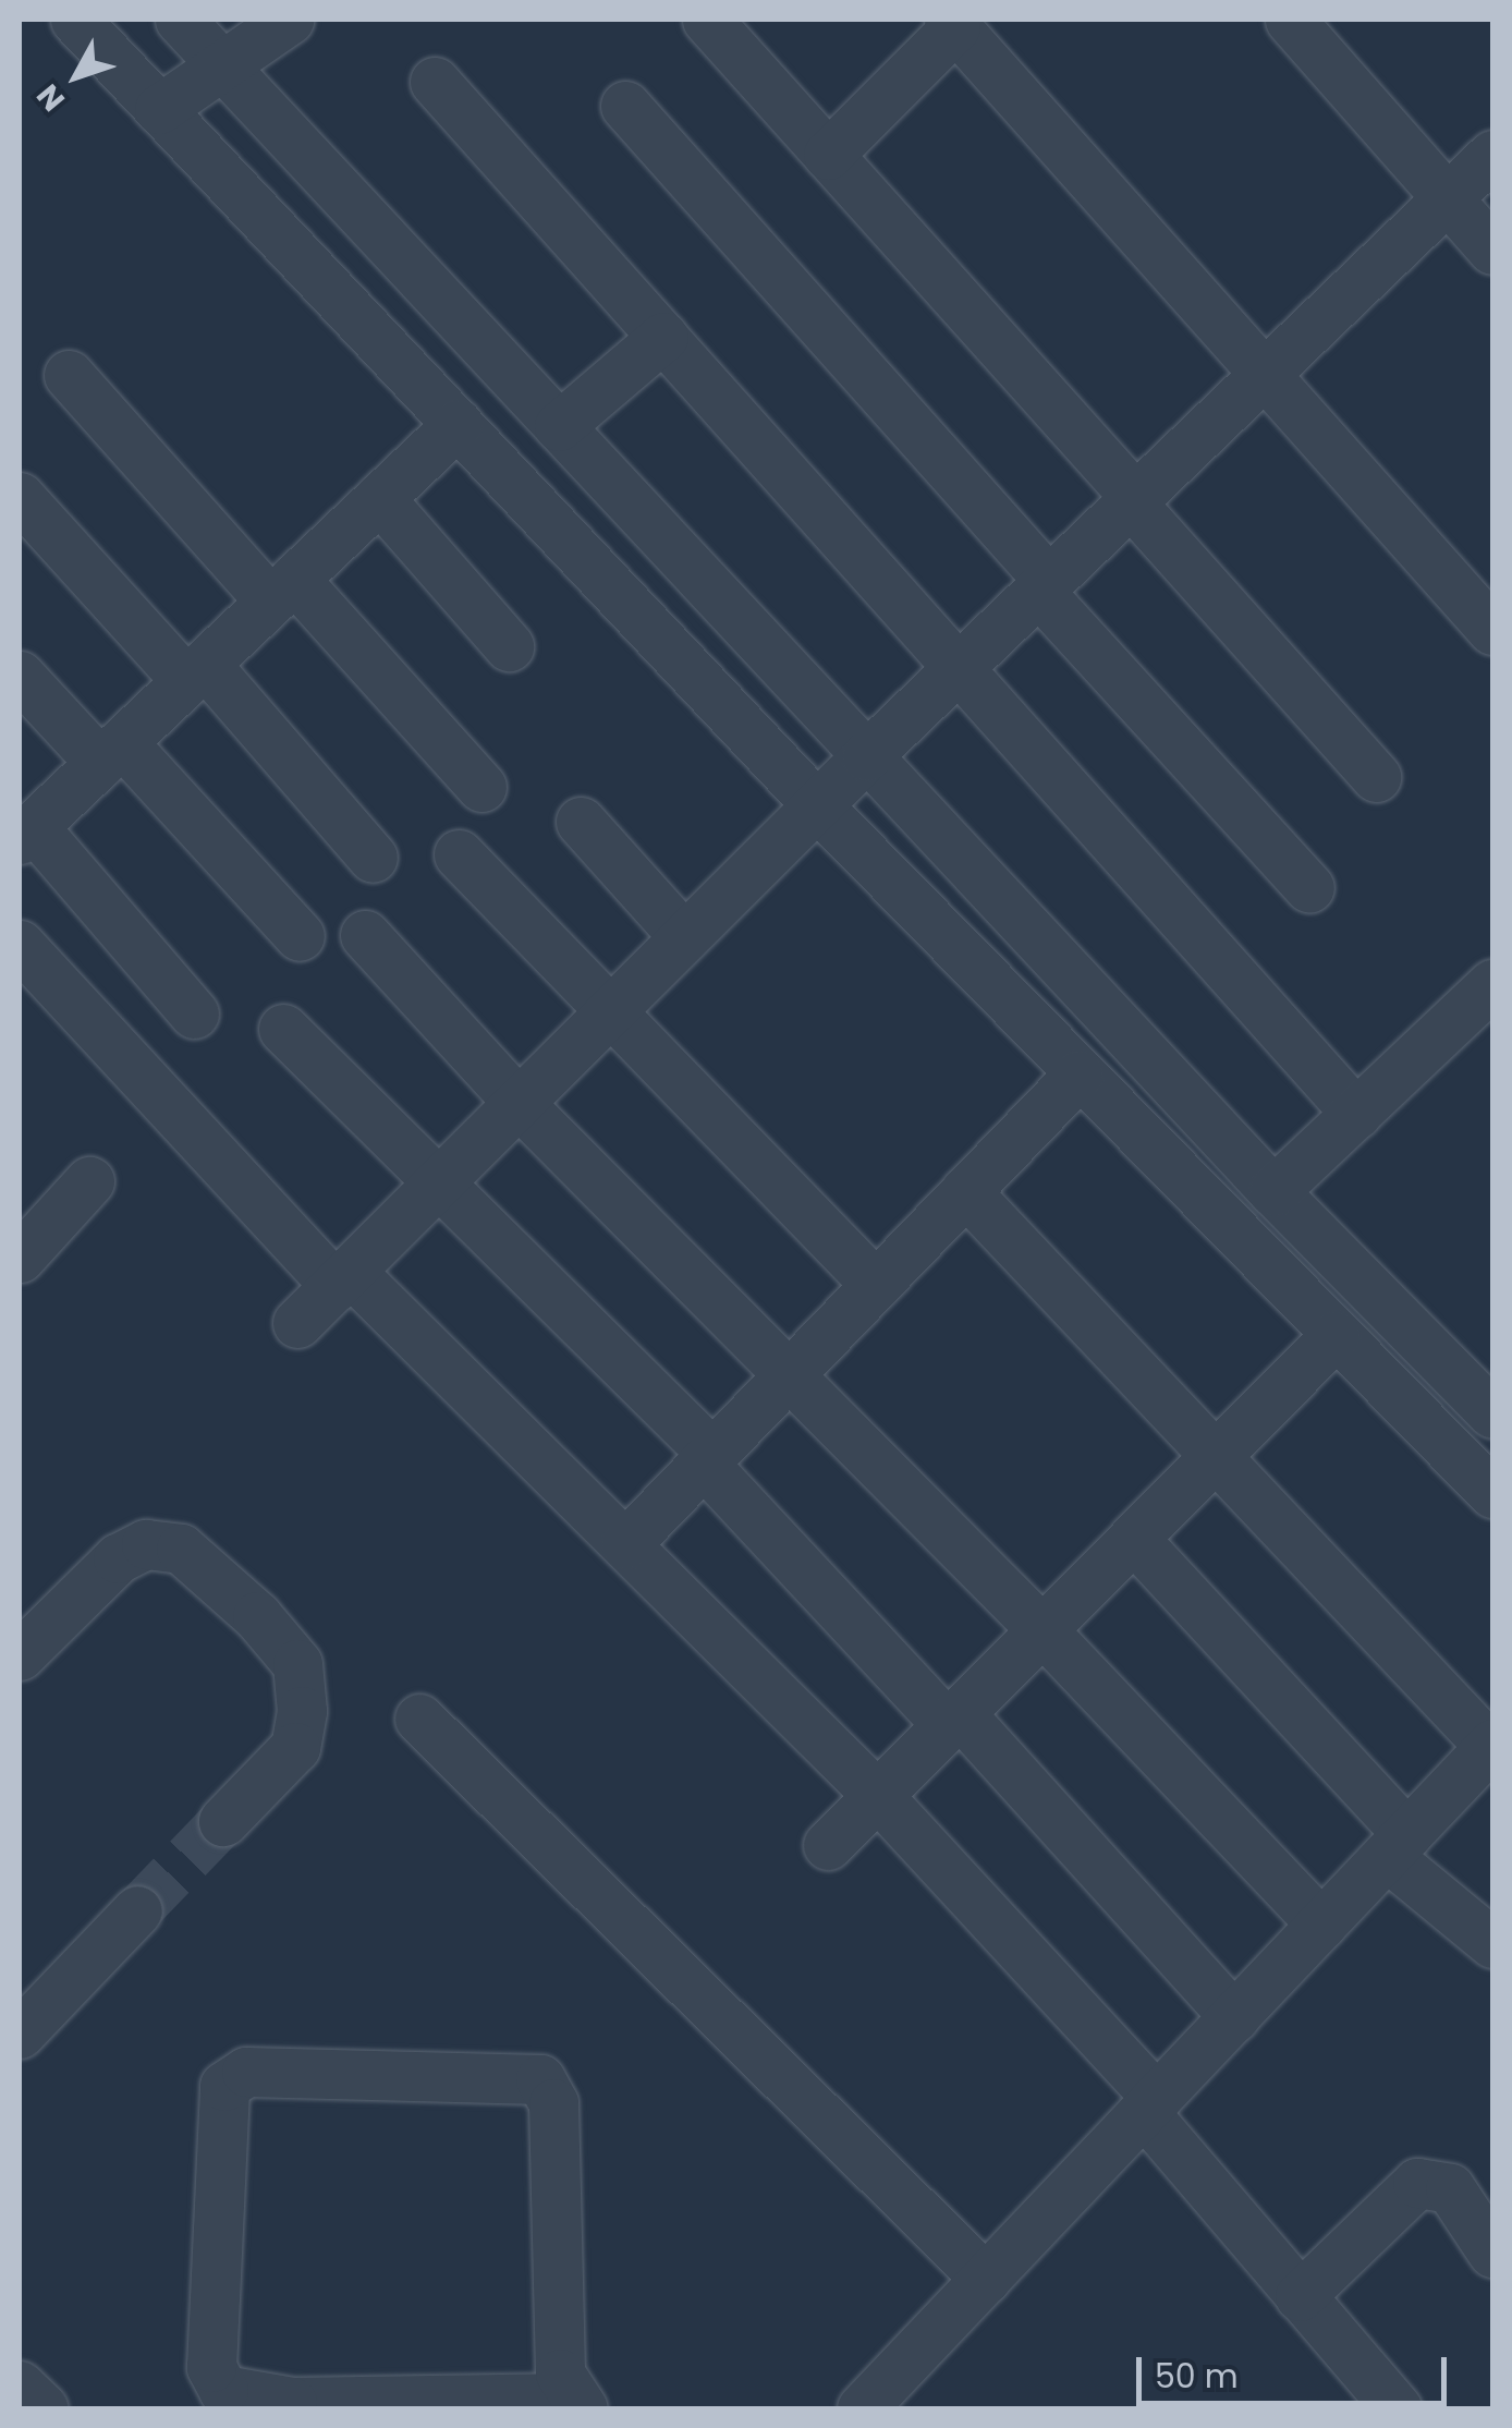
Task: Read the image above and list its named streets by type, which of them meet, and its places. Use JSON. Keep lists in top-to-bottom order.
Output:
{
  "scale_bar": "50 m",
  "north": "bottom left"
}
